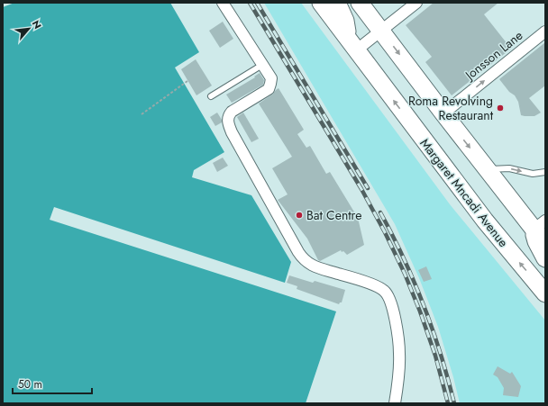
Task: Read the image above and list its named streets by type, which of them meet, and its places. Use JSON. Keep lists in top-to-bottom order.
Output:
{
  "streets": {
    "main road": ["Margaret Mncadi Avenue"],
    "street": ["Jonsson Lane"]
  },
  "one_way": ["Jonsson Lane"],
  "places": ["Roma Revolving Restaurant", "Bat Centre"],
  "scale_bar": "50 m",
  "north": "top right"
}
